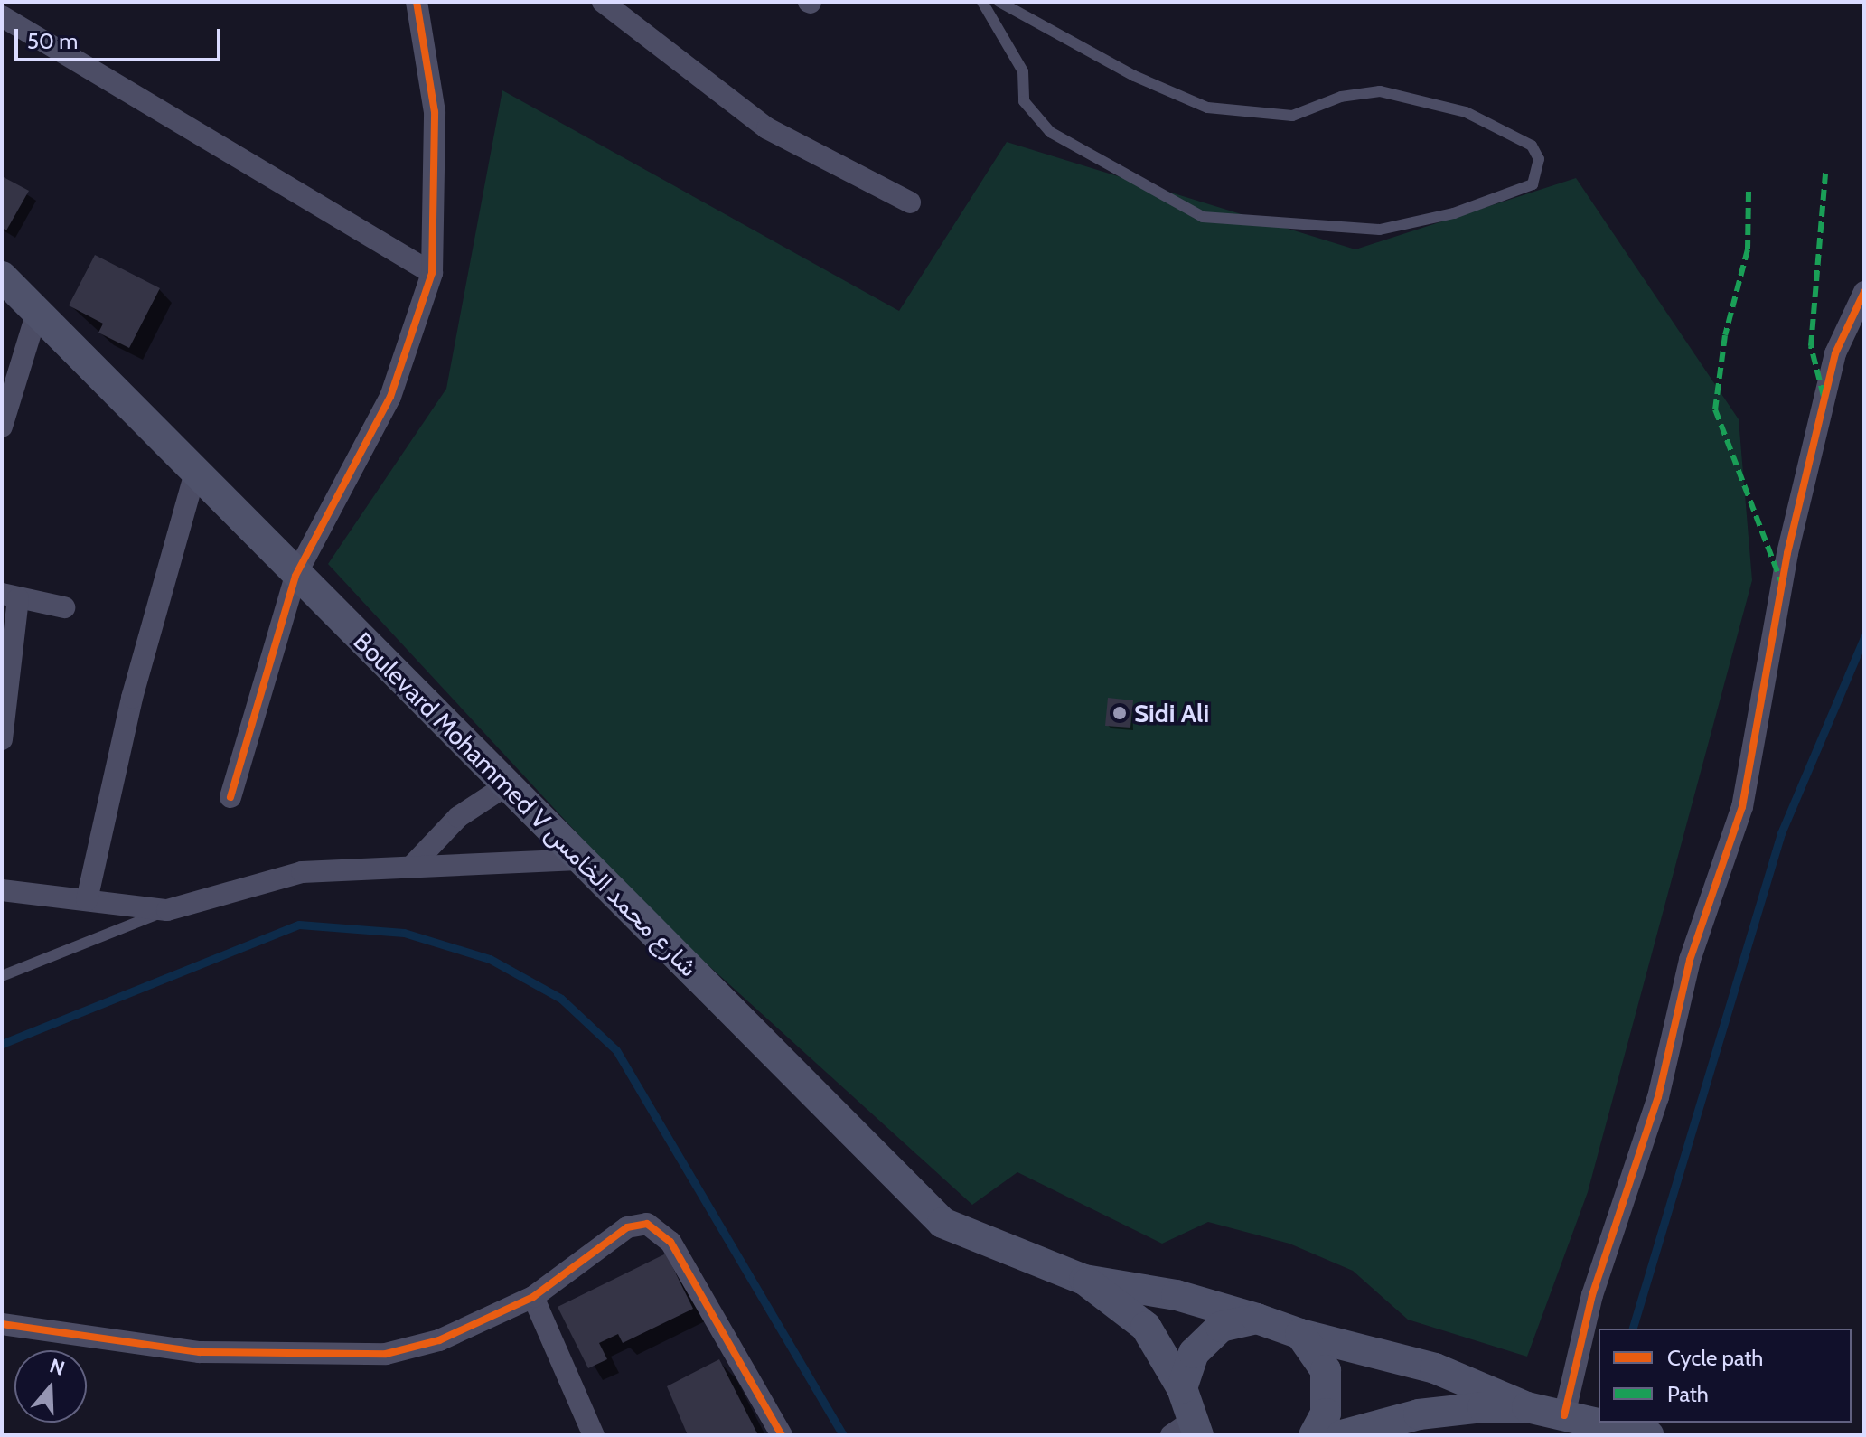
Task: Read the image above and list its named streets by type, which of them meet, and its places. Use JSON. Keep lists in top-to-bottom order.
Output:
{
  "streets": {
    "main road": ["Boulevard Mohammed V شارع محمد الخامس"]
  },
  "places": ["Sidi Ali"],
  "legend": ["Cycle path", "Path"],
  "scale_bar": "50 m",
  "north": "top"
}
